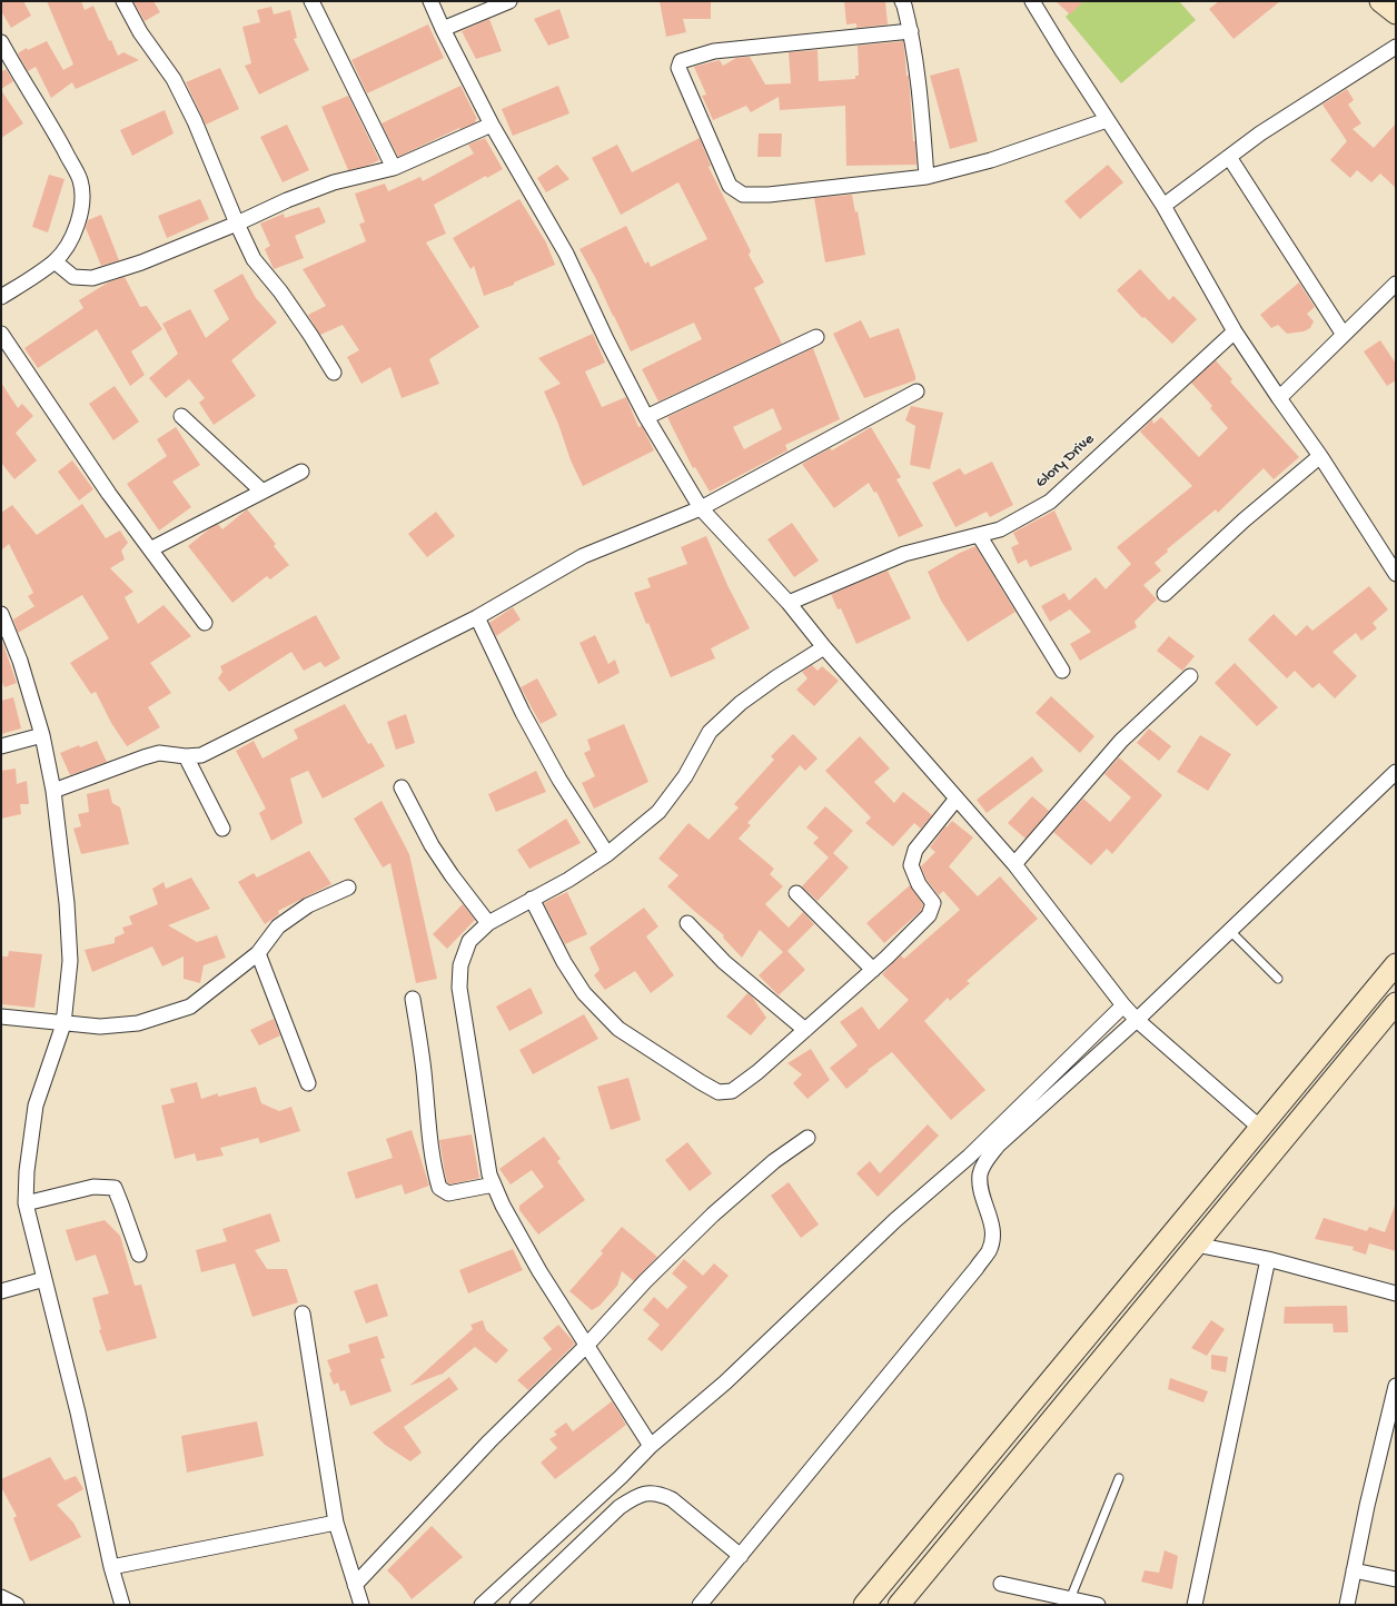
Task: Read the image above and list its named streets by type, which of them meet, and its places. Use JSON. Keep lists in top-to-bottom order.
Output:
{
  "streets": {
    "street": ["Glory Drive"]
  }
}
